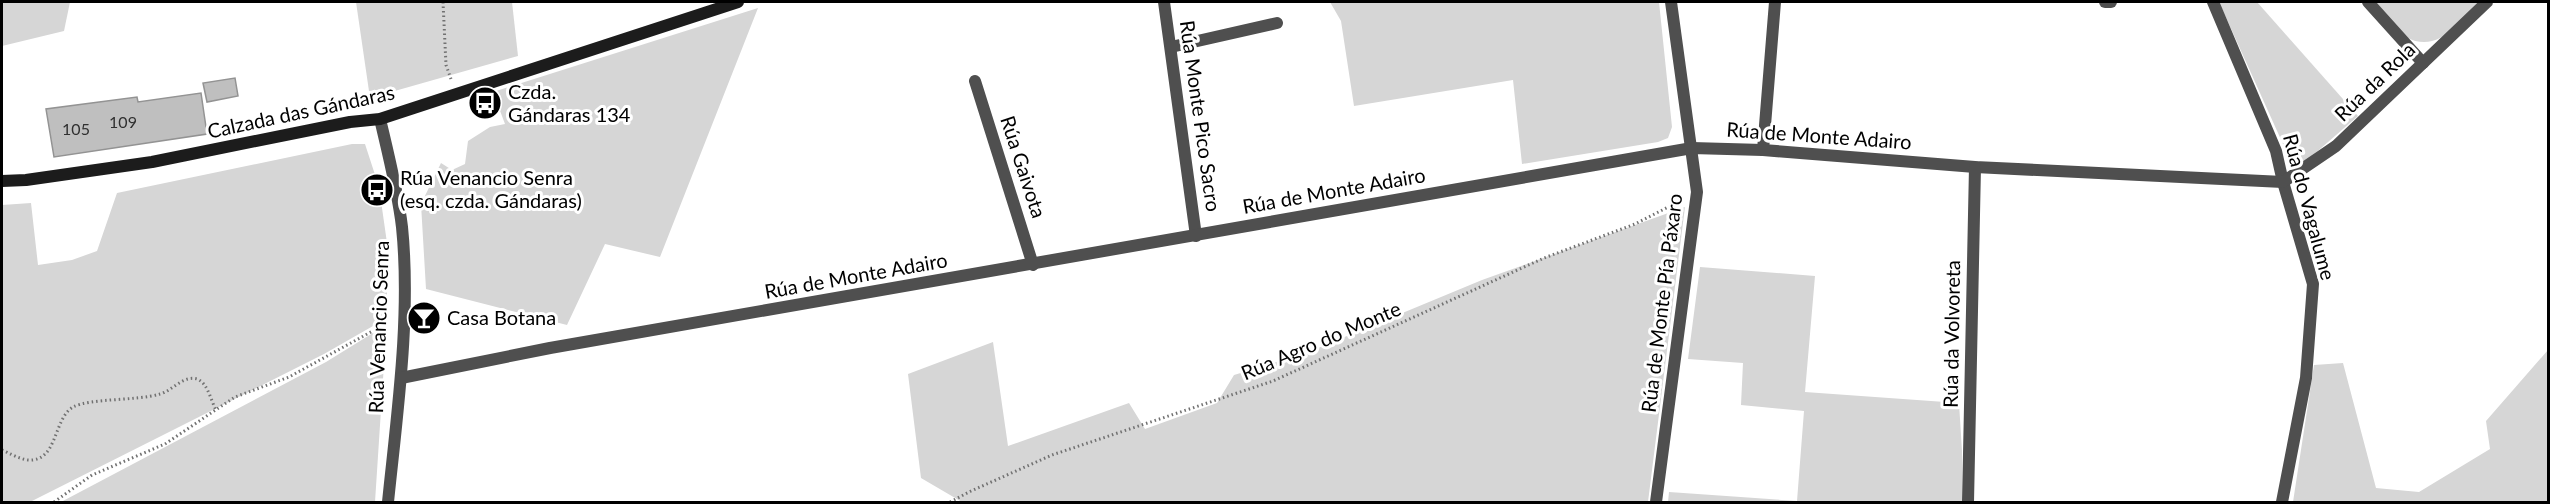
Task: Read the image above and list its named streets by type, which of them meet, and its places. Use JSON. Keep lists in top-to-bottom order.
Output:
{
  "streets": {
    "main road": ["Calzada das Gándaras"],
    "street": [
      "Rúa da Rola",
      "Rúa Monte Pico Sacro",
      "Rúa de Monte Adairo",
      "Rúa Gaivota",
      "Rúa do Vagalume",
      "Rúa de Monte Pía Páxaro",
      "Rúa Venancio Senra",
      "Rúa da Volvoreta"
    ],
    "path": ["Rúa Agro do Monte"]
  },
  "crossings": [
    ["Rúa da Rola", "Rúa de Monte Adairo"],
    ["Rúa da Rola", "Rúa do Vagalume"],
    ["Calzada das Gándaras", "Rúa Venancio Senra"],
    ["Rúa Monte Pico Sacro", "Rúa de Monte Adairo"],
    ["Rúa de Monte Adairo", "Rúa Gaivota"],
    ["Rúa de Monte Adairo", "Rúa do Vagalume"],
    ["Rúa de Monte Adairo", "Rúa de Monte Pía Páxaro"],
    ["Rúa de Monte Adairo", "Rúa Venancio Senra"],
    ["Rúa de Monte Adairo", "Rúa da Volvoreta"],
    ["Rúa de Monte Pía Páxaro", "Rúa Agro do Monte"]
  ],
  "places": {
    "bus stop": ["Czda. Gándaras 134", "Rúa Venancio Senra (esq. czda. Gándaras)"],
    "bar": ["Casa Botana"]
  },
  "house_numbers": ["109", "105"]
}
